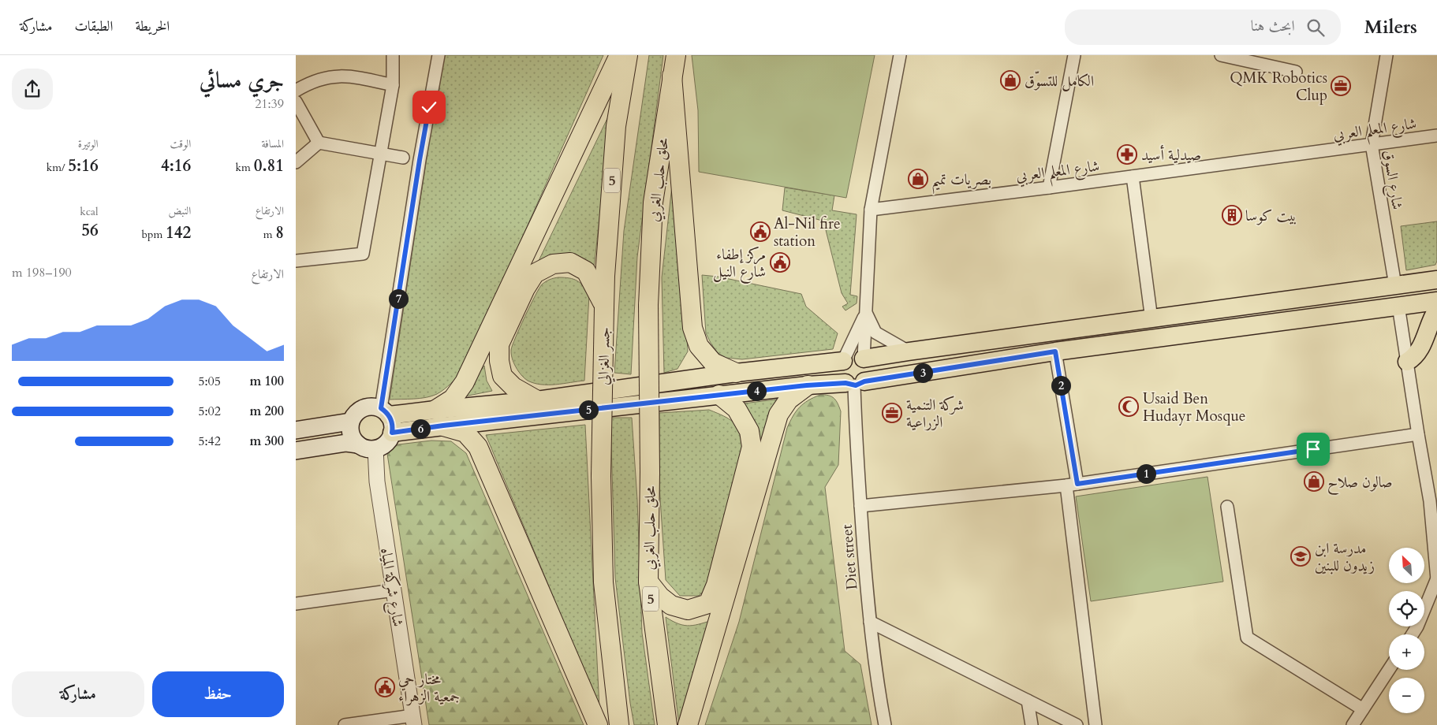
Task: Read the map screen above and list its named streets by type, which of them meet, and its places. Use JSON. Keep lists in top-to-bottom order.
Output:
{
  "streets": {
    "highway": ["محلق حلب الغربي", "5", "جسر الغزالي"],
    "street": [
      "شارع المعلم العربي",
      "شارع السوق",
      "Diet street",
      "شارع شركة المياه"
    ]
  },
  "crossings": [
    ["شارع المعلم العربي", "شارع السوق"],
    ["5", "جسر الغزالي"]
  ],
  "places": {
    "shop": ["الكامل للتسوّق", "بصريات تميم", "صالون صلاح"],
    "office": ["QMK Robotics Clup", "شركة التنمية الزراعية"],
    "pharmacy": ["صيدلية أسيد"],
    "building": ["بيت كوسا"],
    "public building": ["Al-Nil fire station", "مركز إطفاء شارع النيل", "مختار حي جمعية الزهراء"],
    "mosque": ["Usaid Ben Hudayr Mosque"],
    "school or university": ["مدرسة ابن زيدون للبنين"]
  },
  "north": "top left",
  "page": {
    "header": "Milers",
    "search": "ابحث هنا",
    "nav": ["الخريطة", "الطبقات", "مشاركة"],
    "heading": ["جري مسائي", "21:39"],
    "stats": [
      ["المسافة", "0.81 km"],
      ["الوقت", "4:16"],
      ["الوتيرة", "5:16 /km"],
      ["الارتفاع", "8 m"],
      ["النبض", "142 bpm"],
      ["kcal", "56"]
    ],
    "chart": ["الارتفاع", "190–198 m"],
    "pins": [
      "7",
      "3",
      "2",
      "4",
      "5",
      "6",
      "1"
    ],
    "list": [
      {
        "name": "100 m",
        "note": "5:05"
      },
      {
        "name": "200 m",
        "note": "5:02"
      },
      {
        "name": "300 m",
        "note": "5:42"
      }
    ],
    "map_buttons": ["+", "−"],
    "buttons": ["حفظ", "مشاركة"]
  }
}
